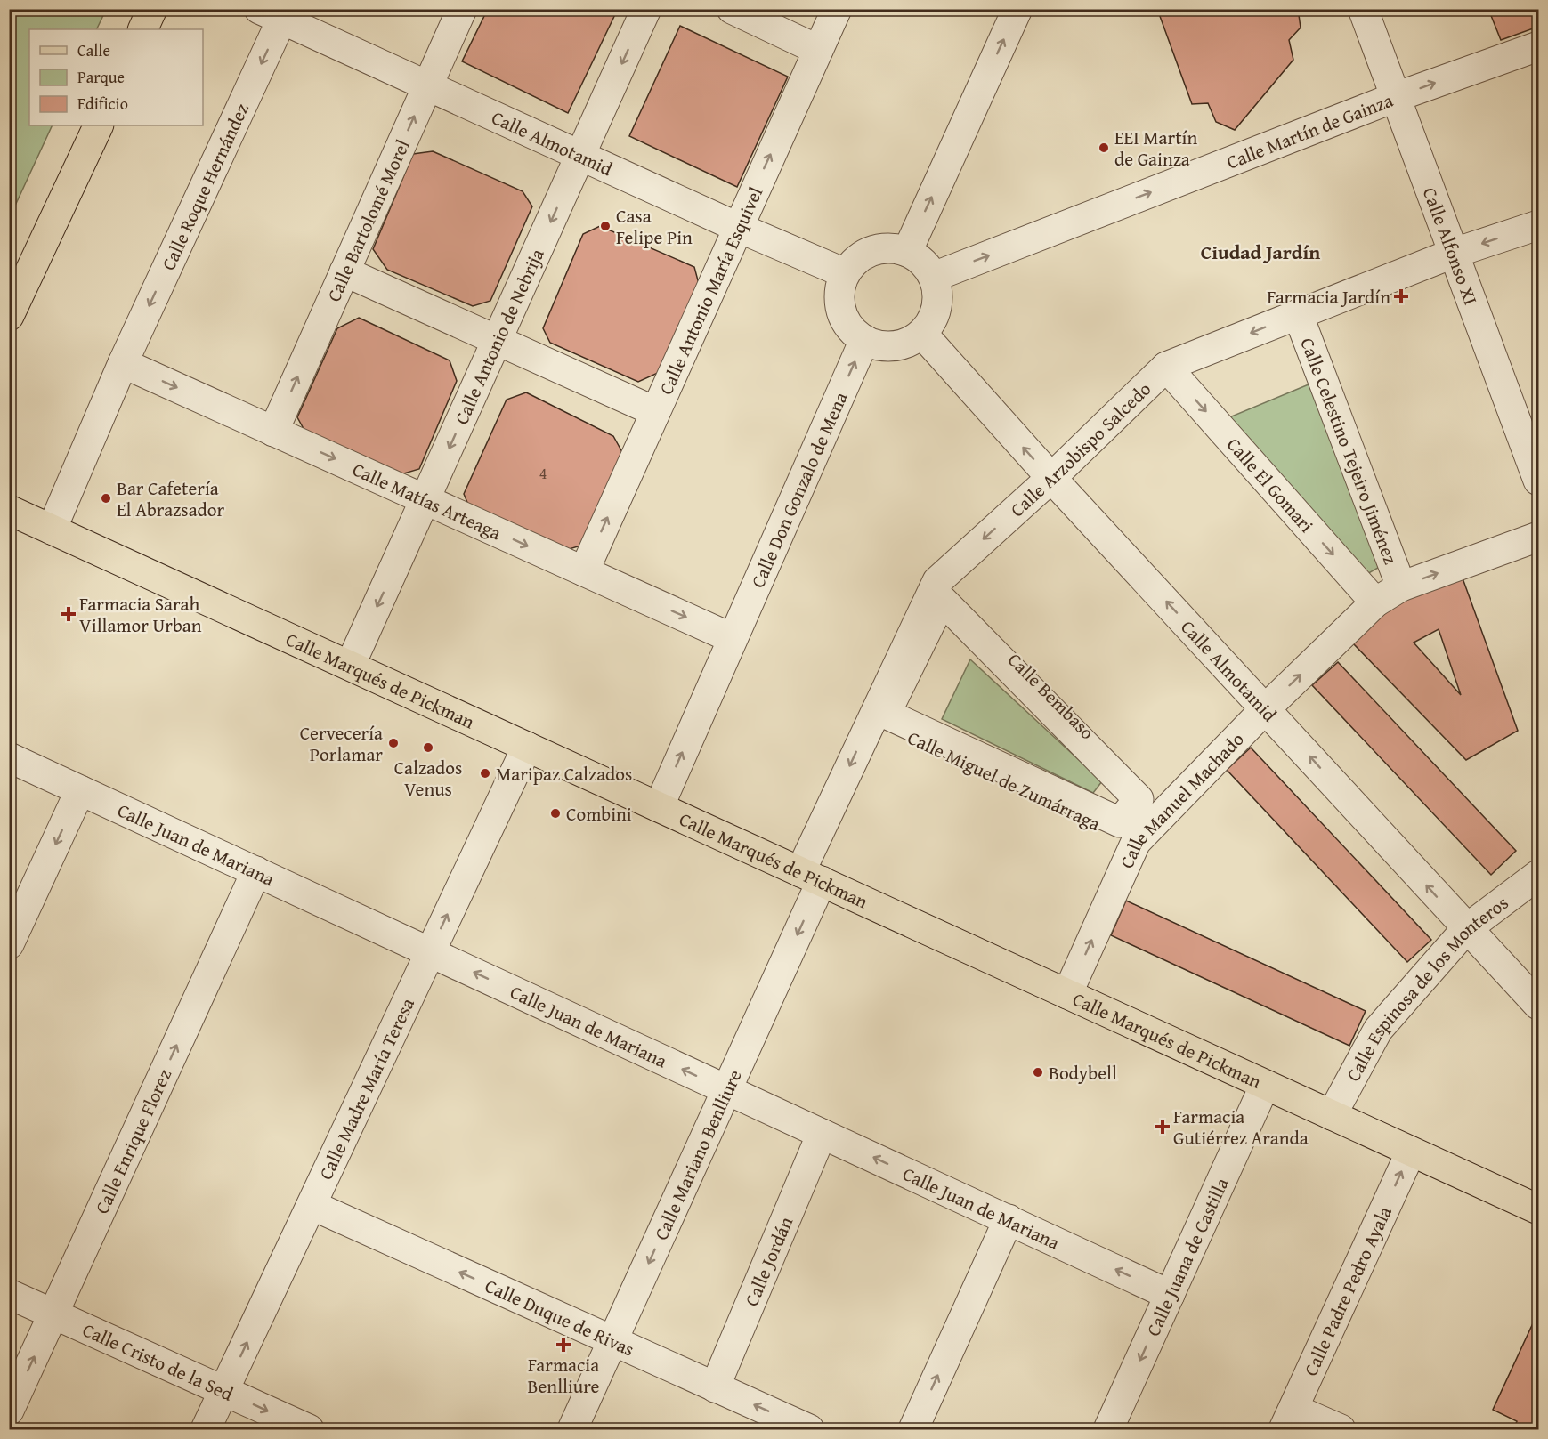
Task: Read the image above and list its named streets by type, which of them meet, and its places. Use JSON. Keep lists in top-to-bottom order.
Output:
{
  "streets": {
    "main road": ["Calle Marqués de Pickman"],
    "street": [
      "Calle Martín de Gainza",
      "Calle Almotamid",
      "Calle Roque Hernández",
      "Calle Bartolomé Morel",
      "Calle Alfonso XI",
      "Calle Antonio María Esquivel",
      "Calle Antonio de Nebrija",
      "Calle Arzobispo Salcedo",
      "Calle Celestino Tejeiro Jiménez",
      "Calle El Gomari",
      "Calle Don Gonzalo de Mena",
      "Calle Matías Arteaga",
      "Calle Bembaso",
      "Calle Miguel de Zumárraga",
      "Calle Manuel Machado",
      "Calle Juan de Mariana",
      "Calle Espinosa de los Monteros",
      "Calle Madre María Teresa",
      "Calle Enrique Florez",
      "Calle Mariano Benlliure",
      "Calle Juana de Castilla",
      "Calle Jordán",
      "Calle Padre Pedro Ayala",
      "Calle Duque de Rivas",
      "Calle Cristo de la Sed"
    ]
  },
  "crossings": [
    ["Calle Martín de Gainza", "Calle Almotamid"],
    ["Calle Martín de Gainza", "Calle Alfonso XI"],
    ["Calle Martín de Gainza", "Calle Don Gonzalo de Mena"],
    ["Calle Almotamid", "Calle Roque Hernández"],
    ["Calle Almotamid", "Calle Bartolomé Morel"],
    ["Calle Almotamid", "Calle Antonio María Esquivel"],
    ["Calle Almotamid", "Calle Antonio de Nebrija"],
    ["Calle Almotamid", "Calle Arzobispo Salcedo"],
    ["Calle Almotamid", "Calle Don Gonzalo de Mena"],
    ["Calle Almotamid", "Calle Manuel Machado"],
    ["Calle Almotamid", "Calle Espinosa de los Monteros"],
    ["Calle Roque Hernández", "Calle Matías Arteaga"],
    ["Calle Roque Hernández", "Calle Marqués de Pickman"],
    ["Calle Bartolomé Morel", "Calle Matías Arteaga"],
    ["Calle Alfonso XI", "Calle Arzobispo Salcedo"],
    ["Calle Antonio María Esquivel", "Calle Matías Arteaga"],
    ["Calle Antonio de Nebrija", "Calle Matías Arteaga"],
    ["Calle Antonio de Nebrija", "Calle Marqués de Pickman"],
    ["Calle Arzobispo Salcedo", "Calle Celestino Tejeiro Jiménez"],
    ["Calle Arzobispo Salcedo", "Calle El Gomari"],
    ["Calle Arzobispo Salcedo", "Calle Marqués de Pickman"],
    ["Calle Arzobispo Salcedo", "Calle Bembaso"],
    ["Calle Arzobispo Salcedo", "Calle Miguel de Zumárraga"],
    ["Calle Arzobispo Salcedo", "Calle Mariano Benlliure"],
    ["Calle Celestino Tejeiro Jiménez", "Calle Manuel Machado"],
    ["Calle El Gomari", "Calle Manuel Machado"],
    ["Calle Don Gonzalo de Mena", "Calle Matías Arteaga"],
    ["Calle Don Gonzalo de Mena", "Calle Marqués de Pickman"],
    ["Calle Marqués de Pickman", "Calle Manuel Machado"],
    ["Calle Marqués de Pickman", "Calle Espinosa de los Monteros"],
    ["Calle Marqués de Pickman", "Calle Madre María Teresa"],
    ["Calle Marqués de Pickman", "Calle Mariano Benlliure"],
    ["Calle Marqués de Pickman", "Calle Juana de Castilla"],
    ["Calle Marqués de Pickman", "Calle Padre Pedro Ayala"],
    ["Calle Bembaso", "Calle Manuel Machado"],
    ["Calle Miguel de Zumárraga", "Calle Manuel Machado"],
    ["Calle Juan de Mariana", "Calle Madre María Teresa"],
    ["Calle Juan de Mariana", "Calle Enrique Florez"],
    ["Calle Juan de Mariana", "Calle Mariano Benlliure"],
    ["Calle Juan de Mariana", "Calle Juana de Castilla"],
    ["Calle Juan de Mariana", "Calle Jordán"],
    ["Calle Madre María Teresa", "Calle Duque de Rivas"],
    ["Calle Madre María Teresa", "Calle Cristo de la Sed"],
    ["Calle Enrique Florez", "Calle Cristo de la Sed"],
    ["Calle Mariano Benlliure", "Calle Duque de Rivas"],
    ["Calle Jordán", "Calle Duque de Rivas"]
  ],
  "one_way": [
    "Calle Martín de Gainza",
    "Calle Almotamid",
    "Calle Roque Hernández",
    "Calle Bartolomé Morel",
    "Calle Antonio de Nebrija",
    "Calle Arzobispo Salcedo",
    "Calle El Gomari",
    "Calle Don Gonzalo de Mena",
    "Calle Manuel Machado",
    "Calle Juan de Mariana",
    "Calle Madre María Teresa",
    "Calle Enrique Florez",
    "Calle Mariano Benlliure",
    "Calle Padre Pedro Ayala",
    "Calle Duque de Rivas"
  ],
  "districts": ["Ciudad Jardín"],
  "places": {
    "other": [
      "EEI Martín de Gainza",
      "Casa Felipe Pin",
      "Bar Cafetería El Abrazsador",
      "Cervecería Porlamar",
      "Calzados Venus",
      "Maripaz Calzados",
      "Combini",
      "Bodybell"
    ],
    "health": [
      "Farmacia Jardín",
      "Farmacia Sarah Villamor Urban",
      "Farmacia Gutiérrez Aranda",
      "Farmacia Benlliure"
    ]
  },
  "house_numbers": ["4"],
  "legend": ["Calle", "Parque", "Edificio"]
}
